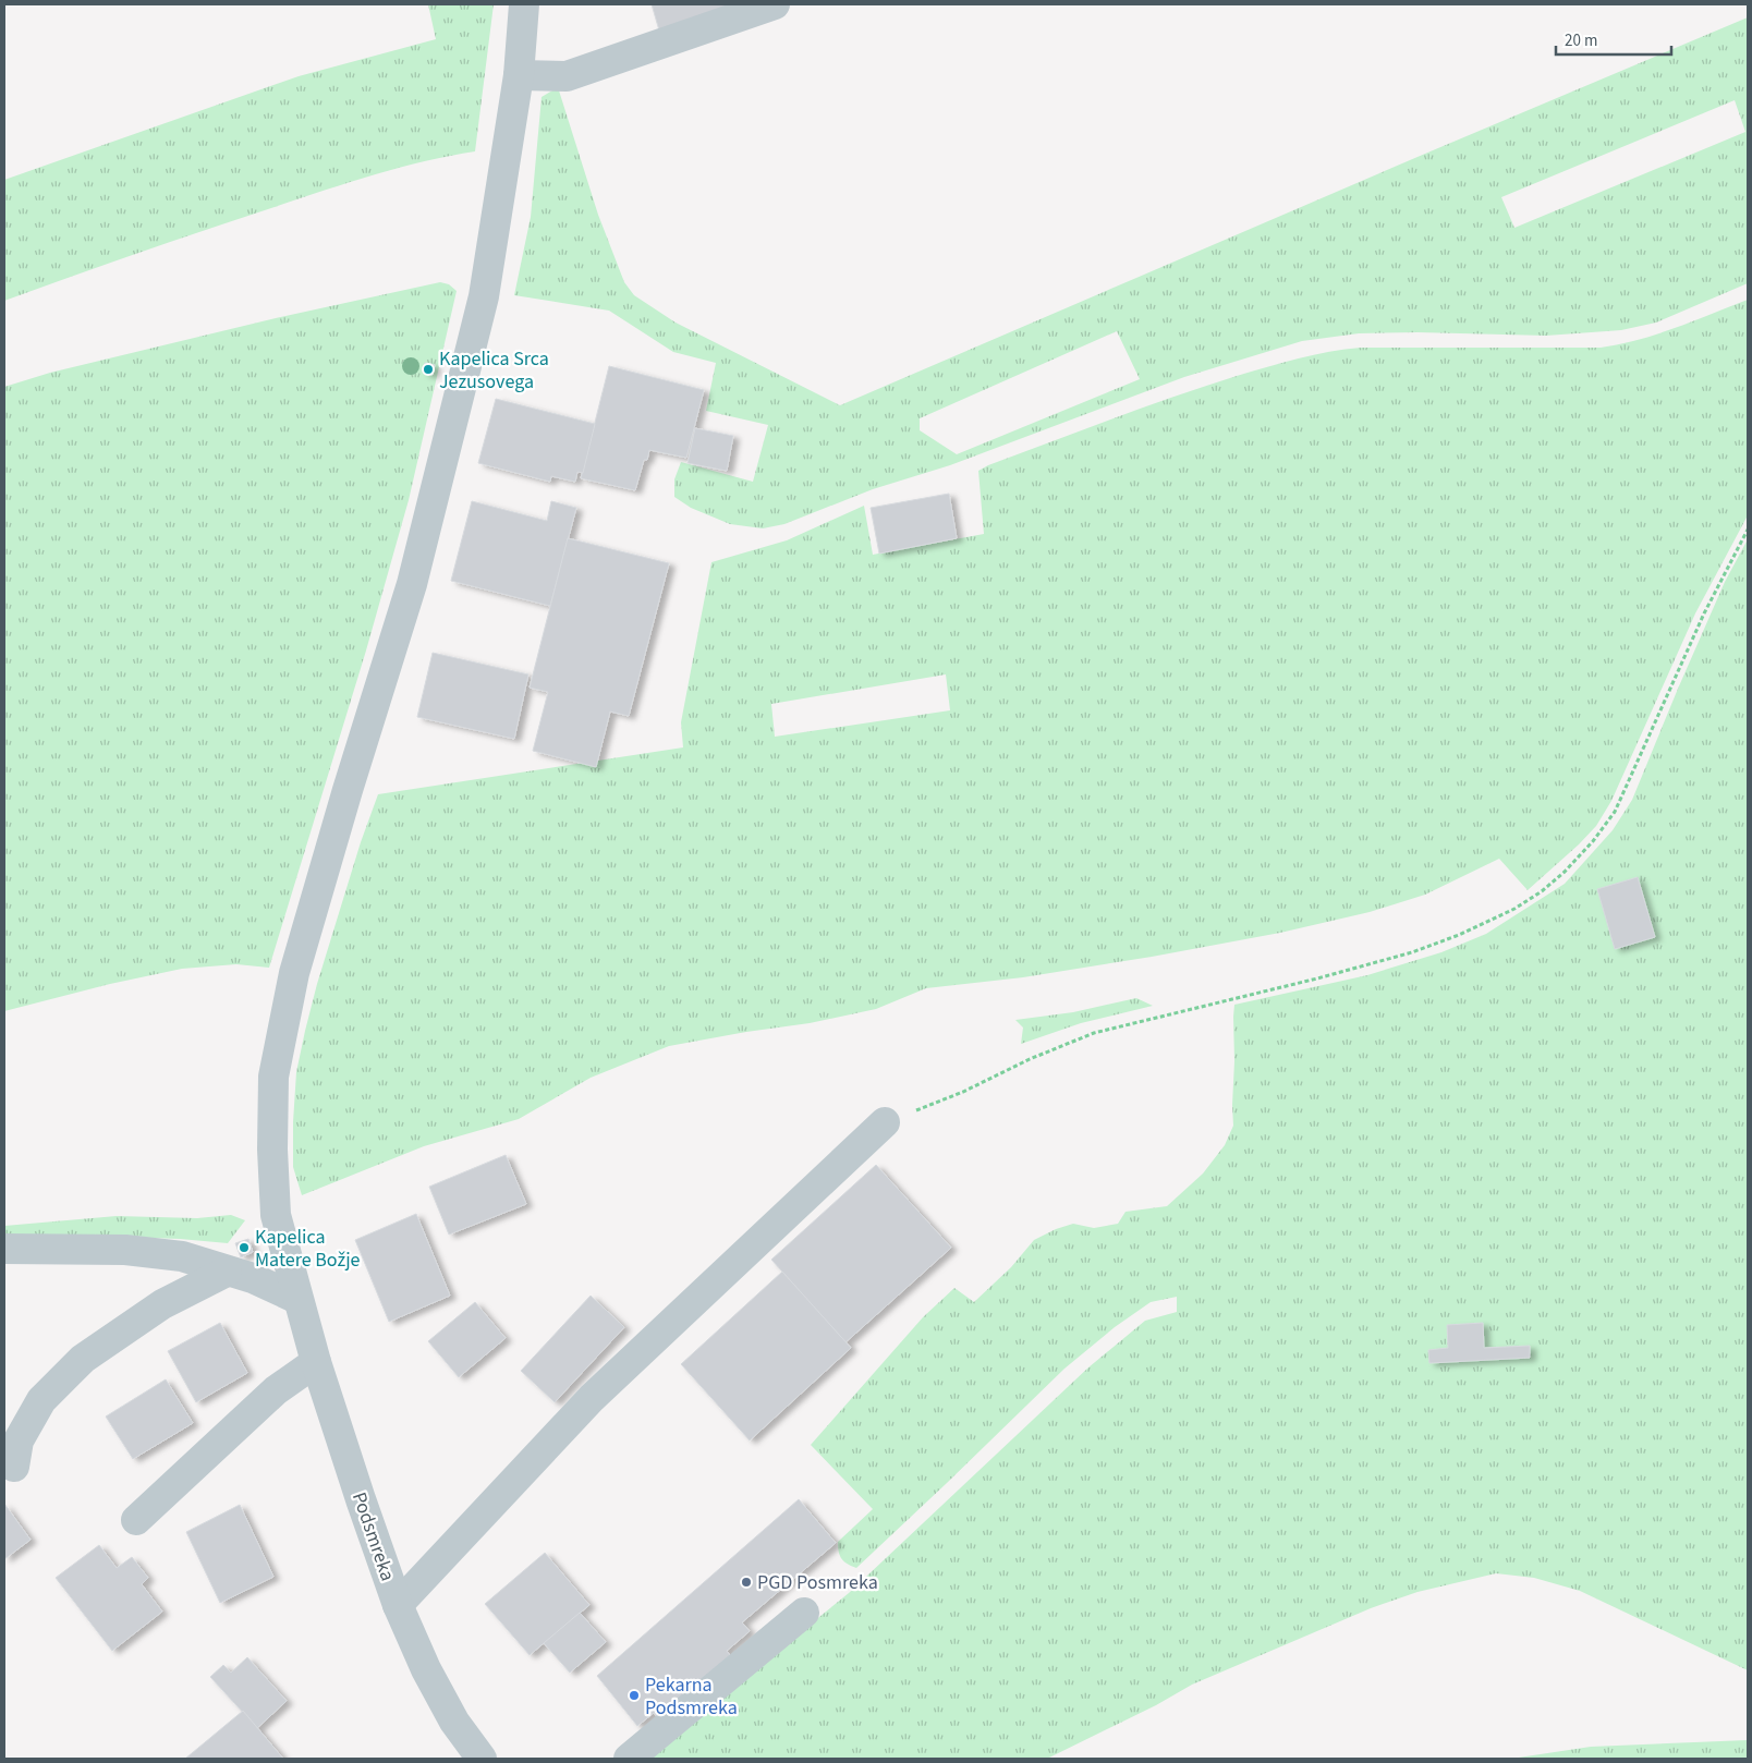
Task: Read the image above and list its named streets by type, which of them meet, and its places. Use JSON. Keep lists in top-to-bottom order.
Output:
{
  "streets": {
    "street": ["Podsmreka"]
  },
  "places": [
    "Kapelica Srca Jezusovega",
    "Kapelica Matere Božje",
    "PGD Posmreka",
    "Pekarna Podsmreka"
  ],
  "scale_bar": "20 m"
}
